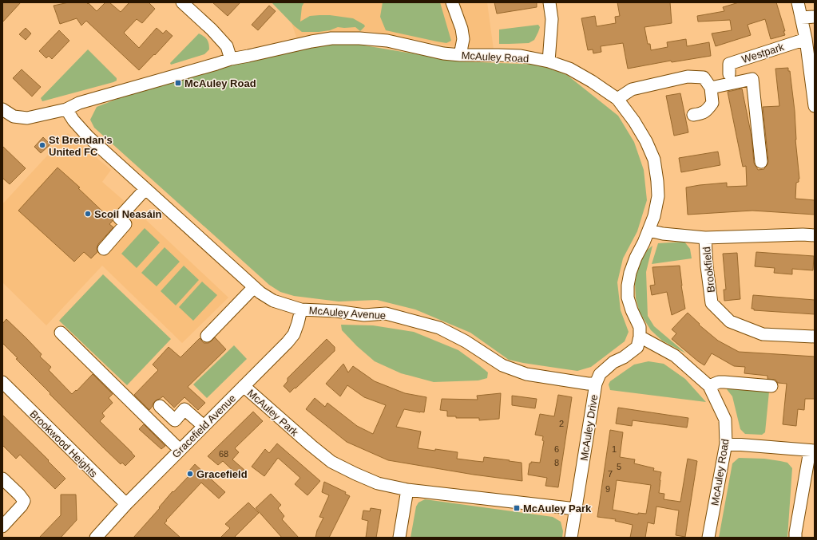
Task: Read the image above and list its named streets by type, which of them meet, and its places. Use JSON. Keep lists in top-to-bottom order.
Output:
{
  "streets": {
    "street": [
      "Westpark",
      "McAuley Road",
      "Brookfield",
      "McAuley Avenue",
      "McAuley Park",
      "Gracefield Avenue",
      "McAuley Drive",
      "Brookwood Heights"
    ]
  },
  "crossings": [
    ["McAuley Road", "Brookfield"],
    ["McAuley Road", "McAuley Avenue"],
    ["McAuley Road", "McAuley Drive"],
    ["McAuley Avenue", "Gracefield Avenue"],
    ["McAuley Avenue", "McAuley Drive"],
    ["McAuley Park", "Gracefield Avenue"],
    ["McAuley Park", "McAuley Drive"],
    ["Gracefield Avenue", "Brookwood Heights"]
  ],
  "places": {
    "transit": ["McAuley Road", "McAuley Park"],
    "other": ["St Brendan's United FC", "Scoil Neasáin", "Gracefield"]
  },
  "house_numbers": [
    "2",
    "6",
    "1",
    "68",
    "8",
    "5",
    "7",
    "9"
  ]
}
